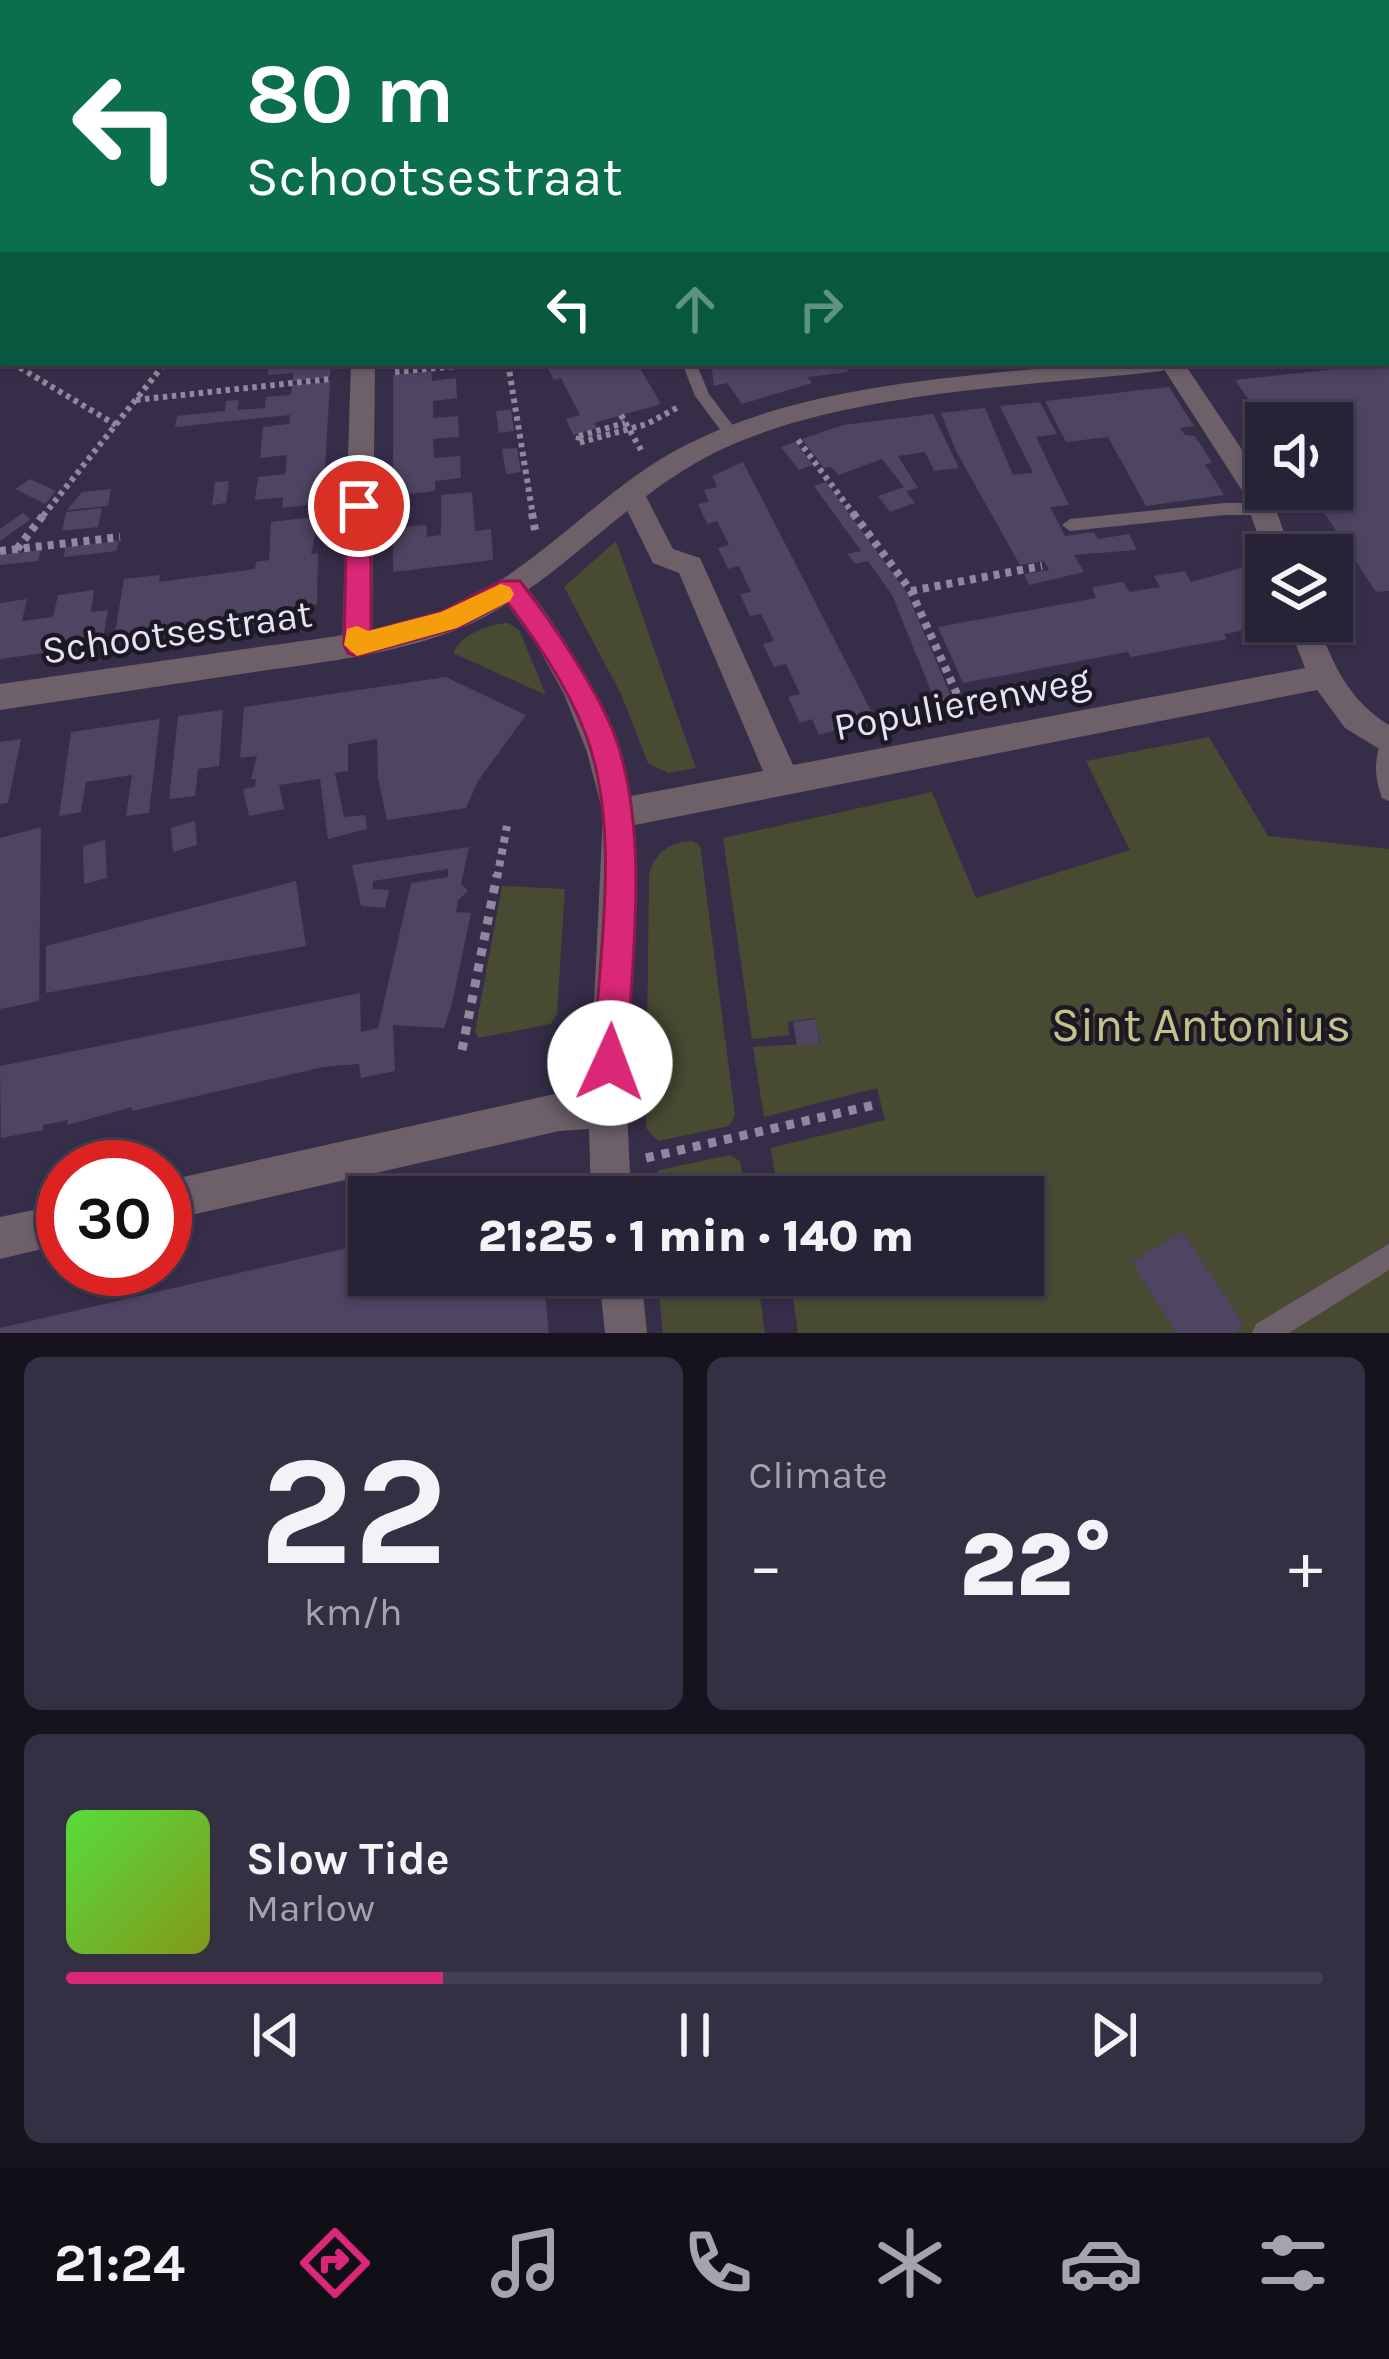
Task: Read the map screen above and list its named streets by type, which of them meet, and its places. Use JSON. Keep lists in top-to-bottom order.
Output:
{
  "streets": {
    "street": ["Schootsestraat", "Populierenweg"]
  },
  "parks": ["Sint Antonius"],
  "page": {
    "turn": ["80 m", "Schootsestraat"],
    "limit": "30",
    "trip": "21:25 · 1 min · 140 m",
    "tile": [
      ["22", "km/h"],
      "Climate"
    ],
    "heat": ["−", "22°", "+"],
    "song": ["Slow Tide", "Marlow"],
    "tabs": "21:24"
  }
}
